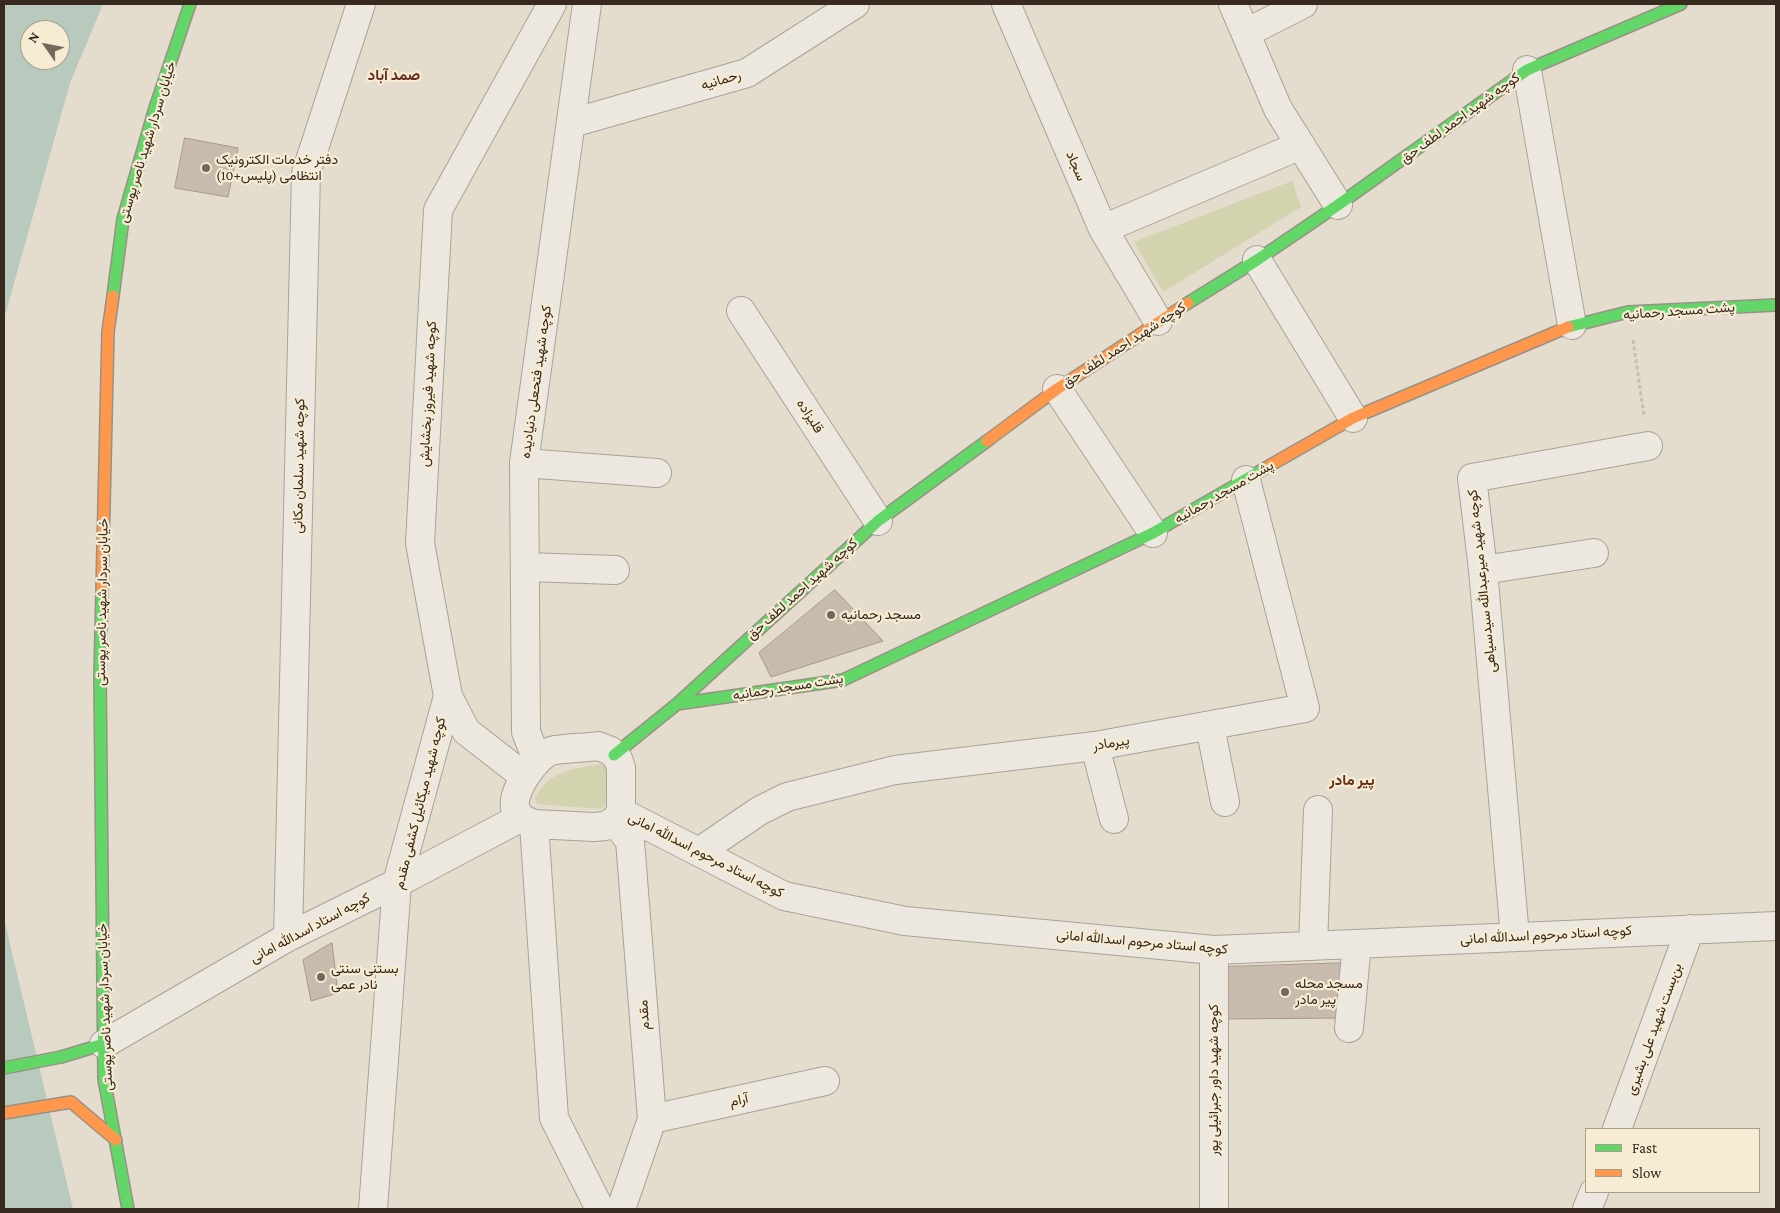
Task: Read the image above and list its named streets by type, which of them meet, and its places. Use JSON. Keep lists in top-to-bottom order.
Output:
{
  "streets": {
    "street": [
      "رحمانیه",
      "کوچه شهید احمد لطف حق",
      "خیابان سردار شهید ناصر پوستی",
      "سجاد",
      "پشت مسجد رحمانیه",
      "کوچه شهید فتحعلی دنیادیده",
      "کوچه شهید فیروز بخشایش",
      "قلیزاده",
      "کوچه شهید سلمان مکانی",
      "کوچه شهید میرعبدالله سیدسیاهی",
      "پیرمادر",
      "کوچه شهید میکائیل کشفی مقدم",
      "کوچه استاد مرحوم اسدالله امانی",
      "کوچه استاد اسدالله امانی",
      "مقدم",
      "بن‌بست شهید علی بشیری",
      "کوچه شهید داور جبرائیلی پور",
      "آرام"
    ]
  },
  "crossings": [
    ["رحمانیه", "کوچه شهید فتحعلی دنیادیده"],
    ["کوچه شهید احمد لطف حق", "سجاد"],
    ["کوچه شهید احمد لطف حق", "پشت مسجد رحمانیه"],
    ["کوچه شهید احمد لطف حق", "کوچه شهید فتحعلی دنیادیده"],
    ["کوچه شهید احمد لطف حق", "کوچه شهید فیروز بخشایش"],
    ["کوچه شهید احمد لطف حق", "قلیزاده"],
    ["کوچه شهید احمد لطف حق", "کوچه استاد مرحوم اسدالله امانی"],
    ["کوچه شهید احمد لطف حق", "کوچه استاد اسدالله امانی"],
    ["کوچه شهید احمد لطف حق", "مقدم"],
    ["خیابان سردار شهید ناصر پوستی", "کوچه استاد اسدالله امانی"],
    ["پشت مسجد رحمانیه", "پیرمادر"],
    ["کوچه شهید فتحعلی دنیادیده", "کوچه شهید فیروز بخشایش"],
    ["کوچه شهید فتحعلی دنیادیده", "کوچه استاد مرحوم اسدالله امانی"],
    ["کوچه شهید فتحعلی دنیادیده", "کوچه استاد اسدالله امانی"],
    ["کوچه شهید فتحعلی دنیادیده", "مقدم"],
    ["کوچه شهید فیروز بخشایش", "کوچه شهید میکائیل کشفی مقدم"],
    ["کوچه شهید فیروز بخشایش", "کوچه استاد مرحوم اسدالله امانی"],
    ["کوچه شهید فیروز بخشایش", "کوچه استاد اسدالله امانی"],
    ["کوچه شهید فیروز بخشایش", "مقدم"],
    ["کوچه شهید سلمان مکانی", "کوچه استاد اسدالله امانی"],
    ["کوچه شهید میرعبدالله سیدسیاهی", "کوچه استاد مرحوم اسدالله امانی"],
    ["پیرمادر", "کوچه استاد مرحوم اسدالله امانی"],
    ["کوچه شهید میکائیل کشفی مقدم", "کوچه استاد اسدالله امانی"],
    ["کوچه استاد مرحوم اسدالله امانی", "کوچه استاد اسدالله امانی"],
    ["کوچه استاد مرحوم اسدالله امانی", "مقدم"],
    ["کوچه استاد مرحوم اسدالله امانی", "بن‌بست شهید علی بشیری"],
    ["کوچه استاد مرحوم اسدالله امانی", "کوچه شهید داور جبرائیلی پور"],
    ["کوچه استاد اسدالله امانی", "مقدم"],
    ["مقدم", "آرام"]
  ],
  "districts": ["صمد آباد", "پیر مادر"],
  "places": [
    "دفتر خدمات الکترونیک انتظامی (پلیس+10)",
    "مسجد رحمانیه",
    "بستنی سنتی نادر عمی",
    "مسجد محله پیر مادر"
  ],
  "legend": ["Fast", "Slow"],
  "north": "top left"
}
